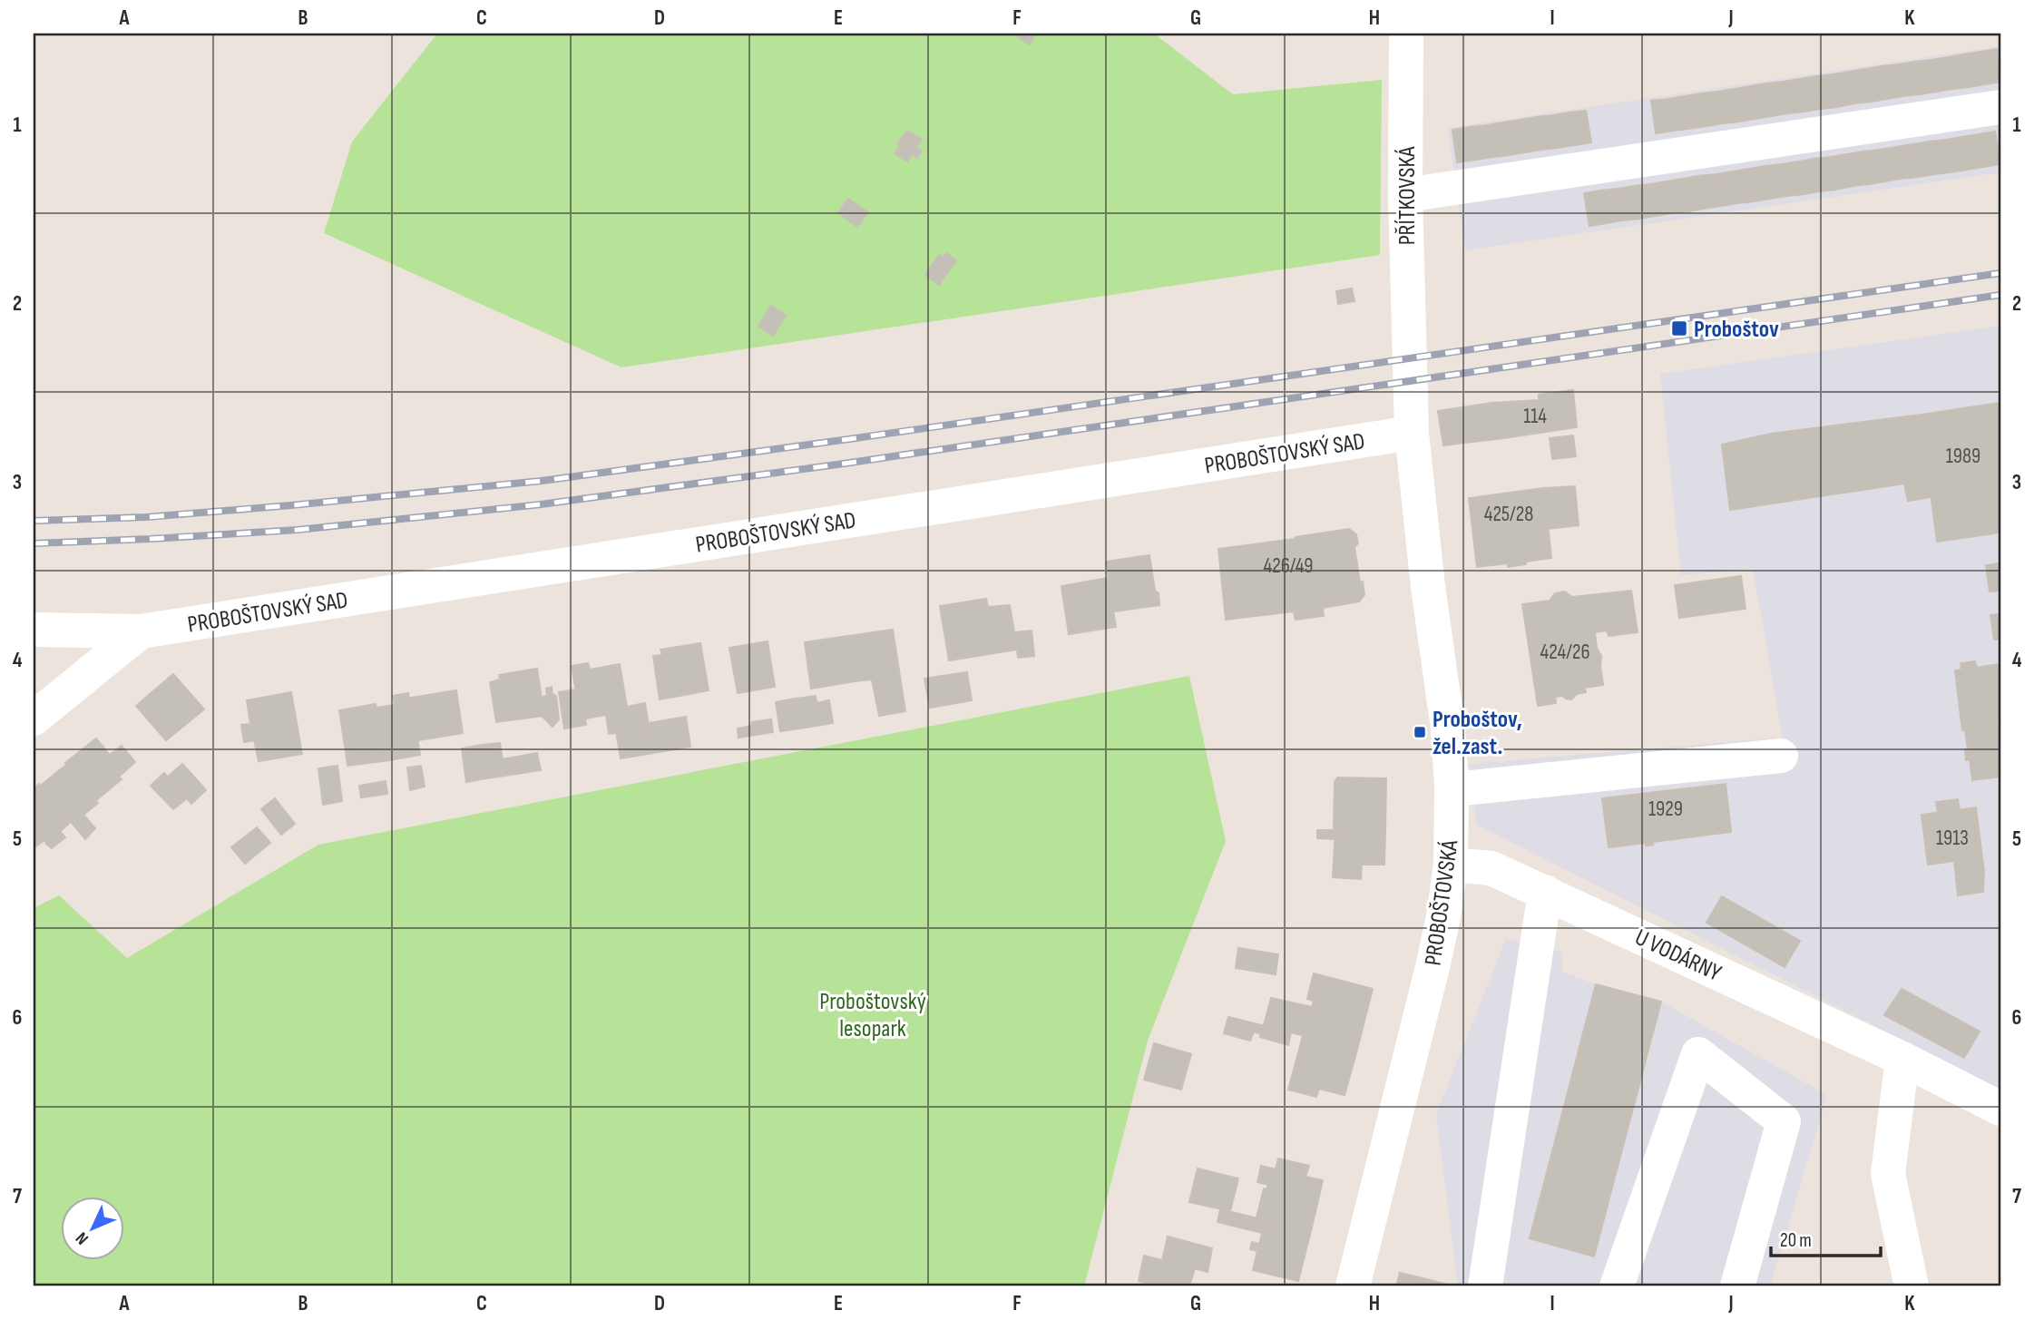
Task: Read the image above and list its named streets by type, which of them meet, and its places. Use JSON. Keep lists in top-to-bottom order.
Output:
{
  "streets": {
    "street": [
      "PŘÍTKOVSKÁ",
      "PROBOŠTOVSKÝ SAD",
      "PROBOŠTOVSKÁ",
      "U VODÁRNY"
    ]
  },
  "crossings": [
    ["PŘÍTKOVSKÁ", "PROBOŠTOVSKÁ"],
    ["PROBOŠTOVSKÝ SAD", "PROBOŠTOVSKÁ"],
    ["PROBOŠTOVSKÁ", "U VODÁRNY"]
  ],
  "parks": ["Proboštovský lesopark"],
  "places": {
    "transit": ["Proboštov", "Proboštov, žel.zast."]
  },
  "house_numbers": [
    "114",
    "1989",
    "425/28",
    "426/49",
    "424/26",
    "1929",
    "1913"
  ],
  "scale_bar": "20 m",
  "north": "bottom left",
  "grid": {
    "columns": [
      "A",
      "B",
      "C",
      "D",
      "E",
      "F",
      "G",
      "H",
      "I",
      "J",
      "K"
    ],
    "rows": [
      "1",
      "2",
      "3",
      "4",
      "5",
      "6",
      "7"
    ]
  }
}
